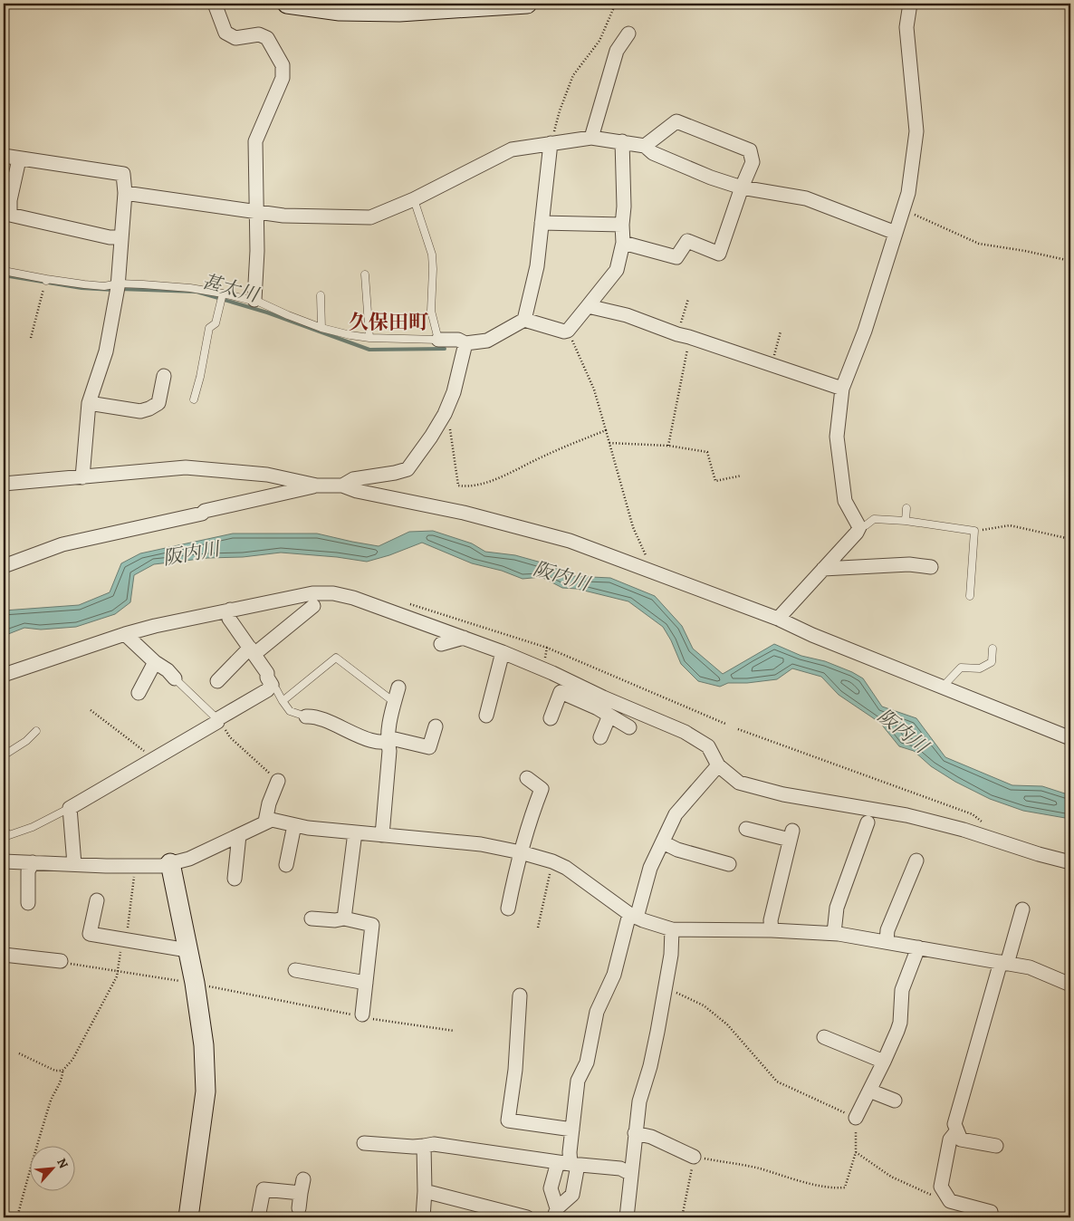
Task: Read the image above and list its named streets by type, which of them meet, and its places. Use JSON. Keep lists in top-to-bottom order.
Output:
{
  "districts": ["久保田町"],
  "water": ["甚太川", "阪内川"],
  "north": "top right"
}
